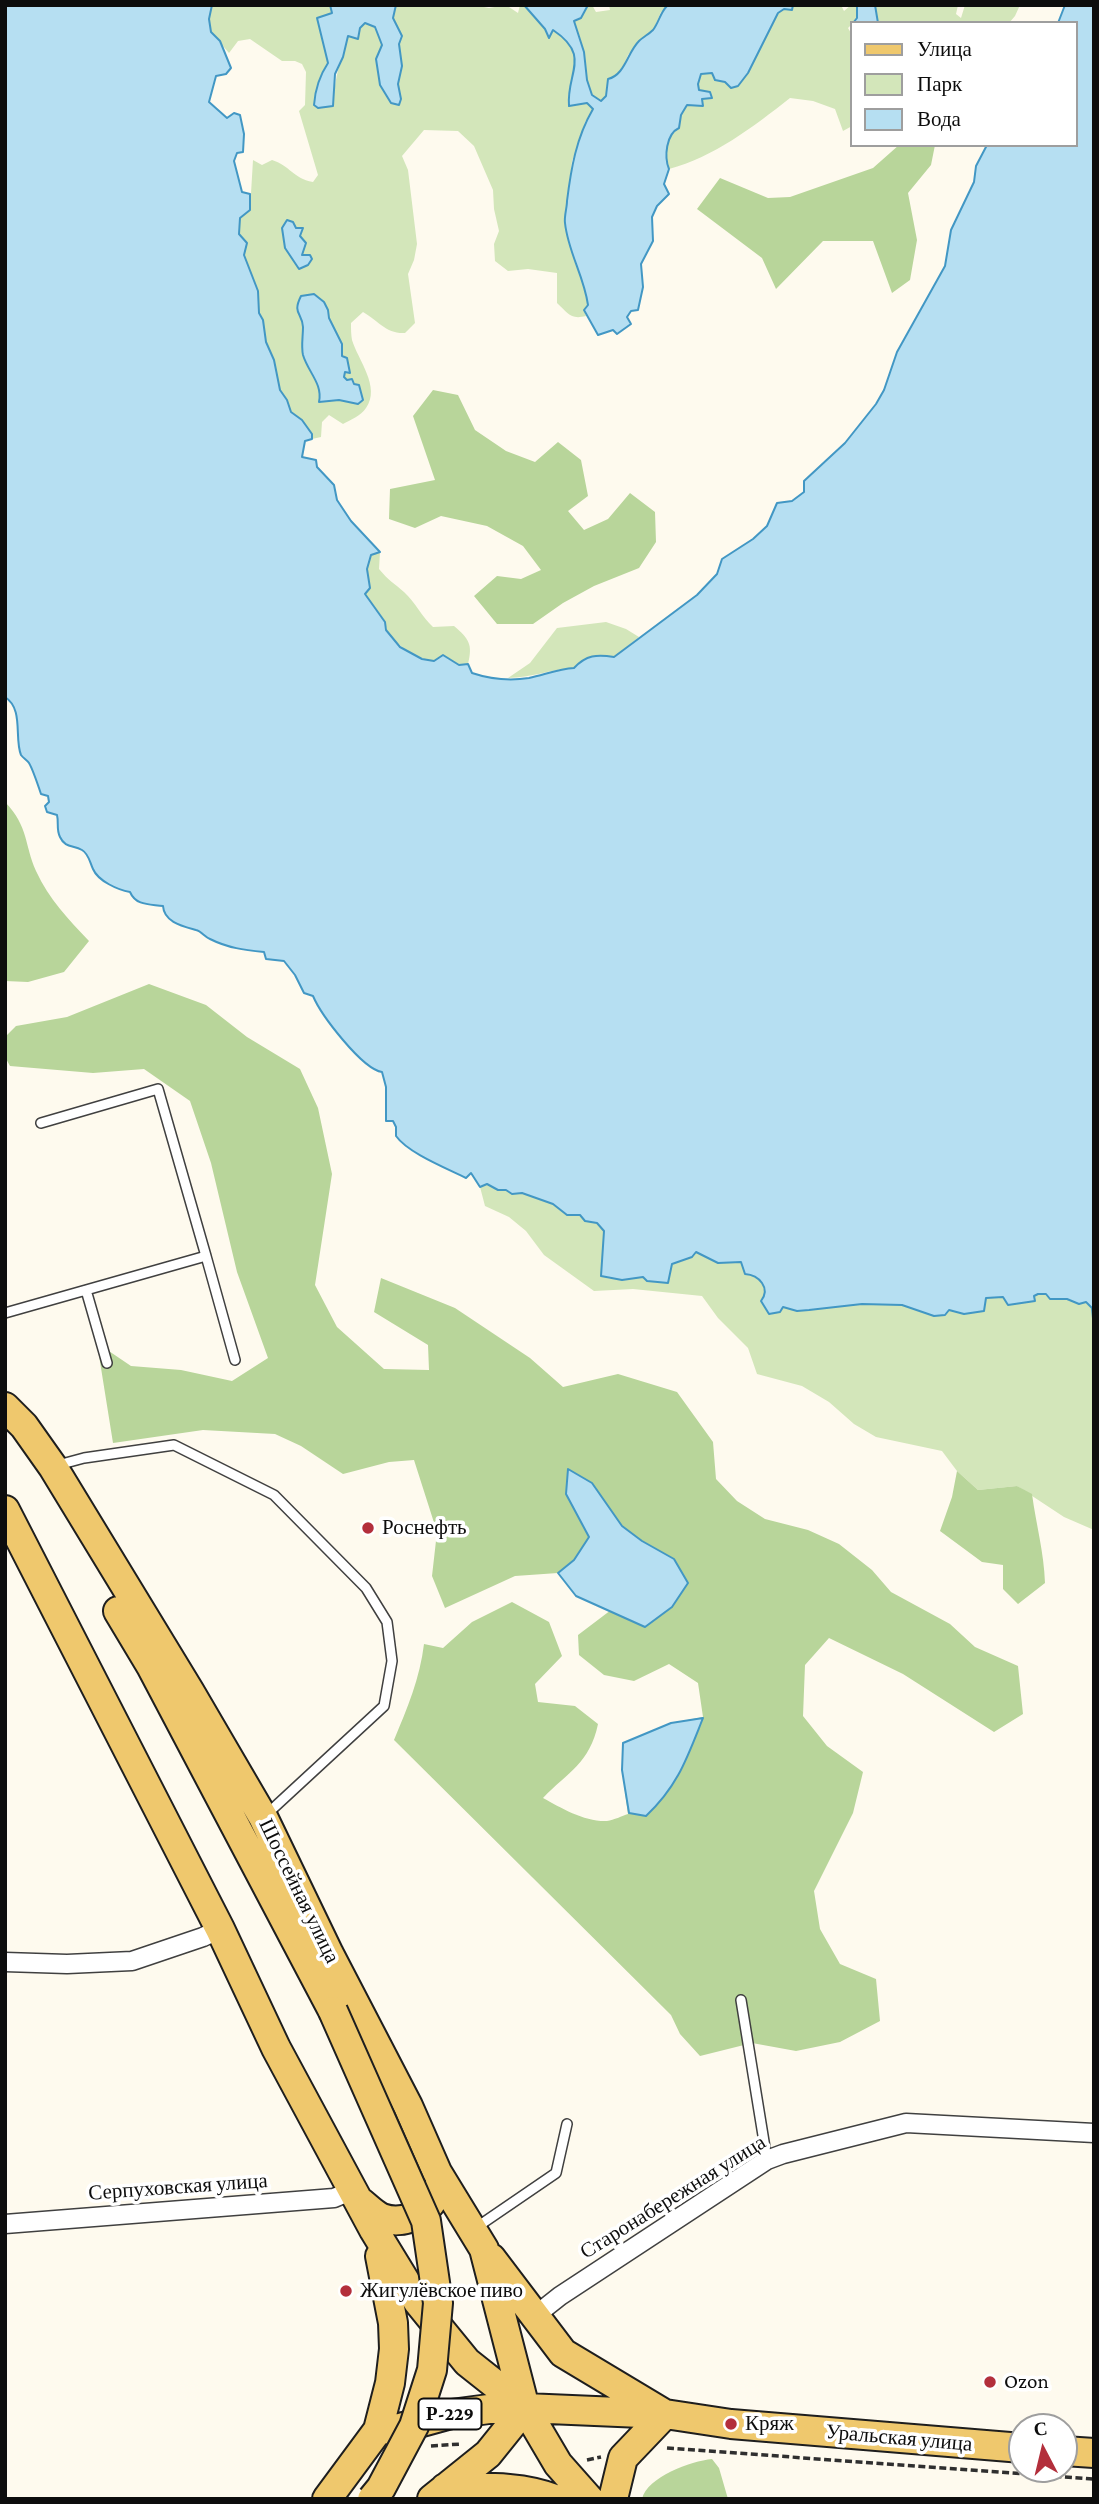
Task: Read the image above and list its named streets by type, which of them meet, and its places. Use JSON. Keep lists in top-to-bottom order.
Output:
{
  "streets": {
    "main road": ["Шоссейная улица", "Р-229", "Уральская улица"],
    "street": ["Серпуховская улица", "Старонабережная улица"]
  },
  "crossings": [
    ["Шоссейная улица", "Р-229"],
    ["Шоссейная улица", "Уральская улица"],
    ["Р-229", "Уральская улица"]
  ],
  "places": [
    "Роснефть",
    "Жигулёвское пиво",
    "Ozon",
    "Кряж"
  ],
  "legend": ["Улица", "Парк", "Вода"],
  "north": "top"
}
